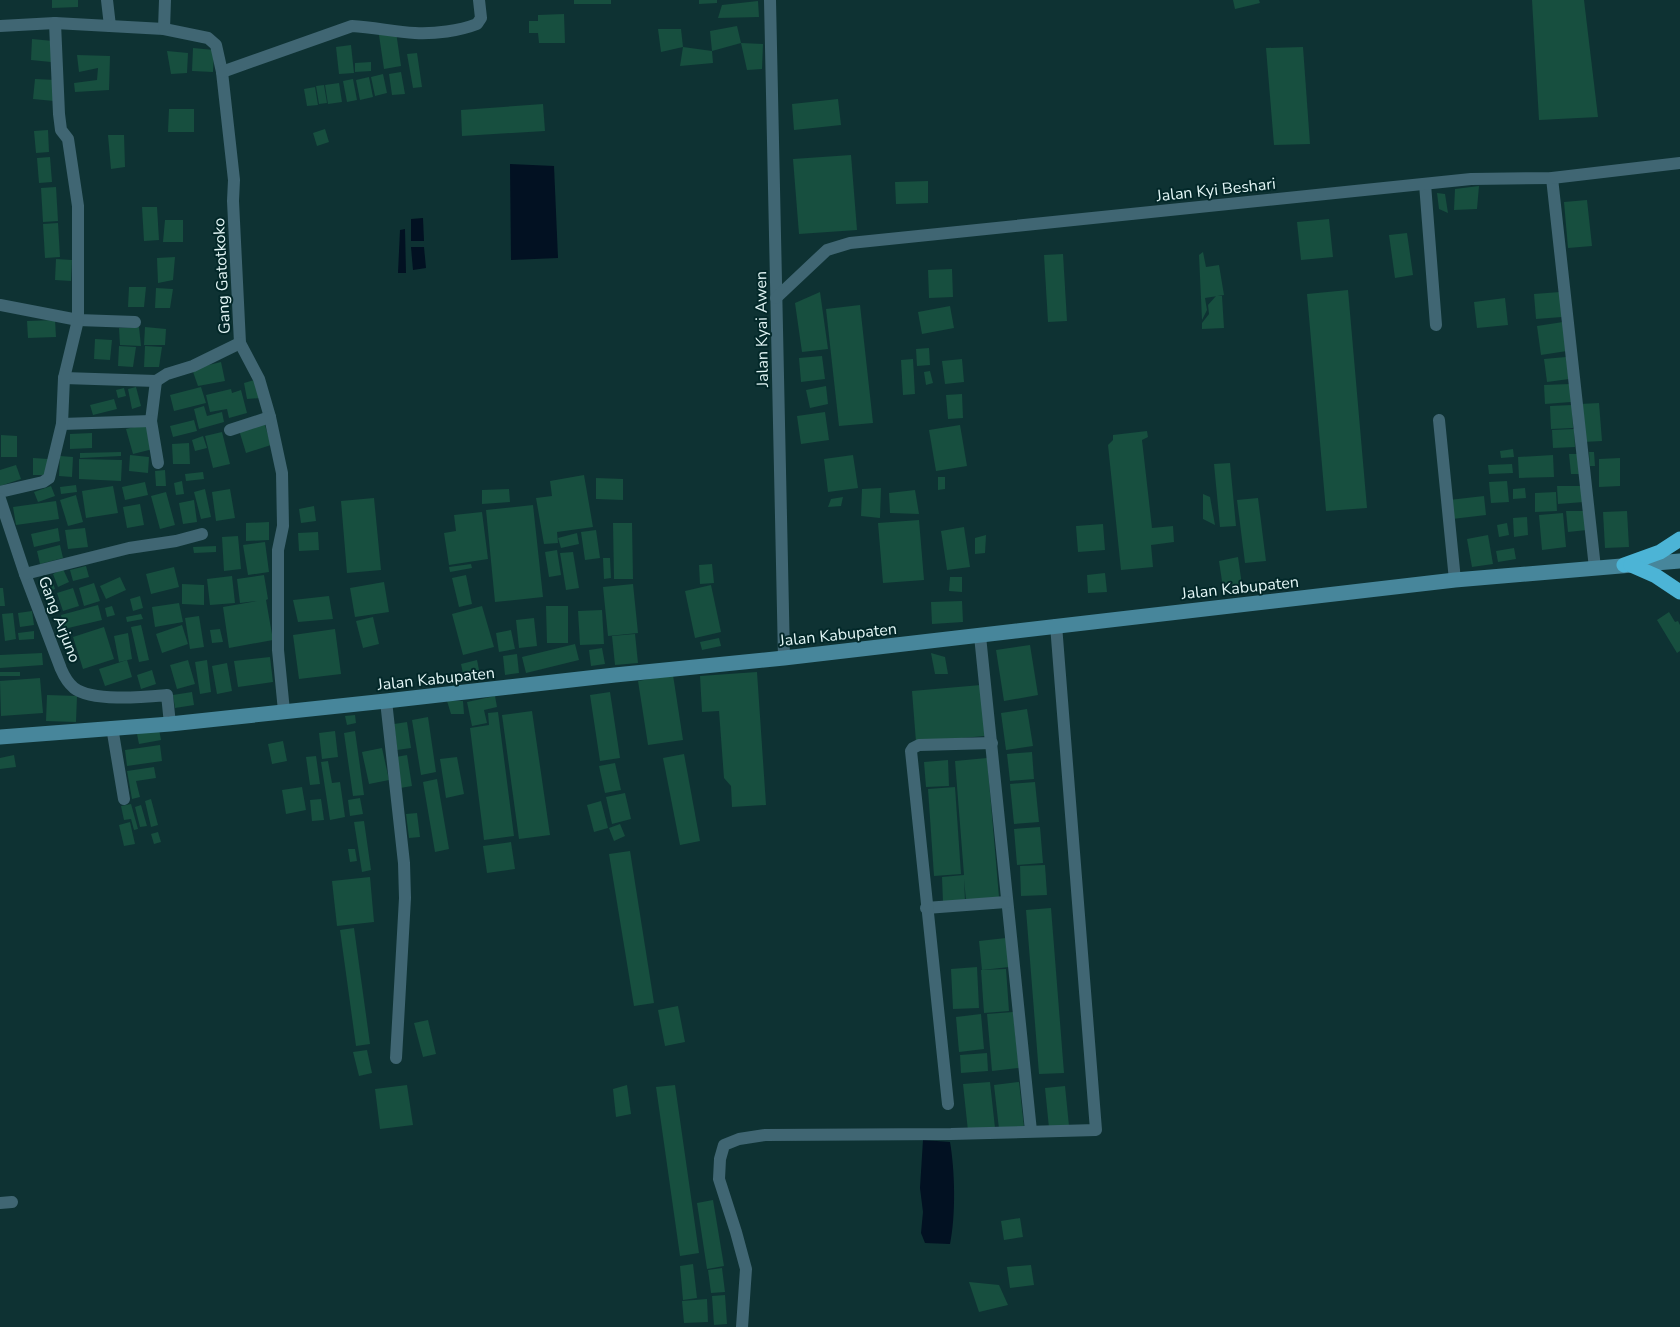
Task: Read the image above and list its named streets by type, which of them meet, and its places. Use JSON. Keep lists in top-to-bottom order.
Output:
{
  "streets": {
    "main road": ["Jalan Kabupaten"],
    "street": [
      "Jalan Kyi Beshari",
      "Gang Gatotkoko",
      "Jalan Kyai Awen",
      "Gang Arjuno"
    ]
  },
  "crossings": [
    ["Jalan Kyi Beshari", "Jalan Kyai Awen"],
    ["Gang Gatotkoko", "Jalan Kabupaten"],
    ["Jalan Kyai Awen", "Jalan Kabupaten"],
    ["Jalan Kabupaten", "Gang Arjuno"]
  ]
}
